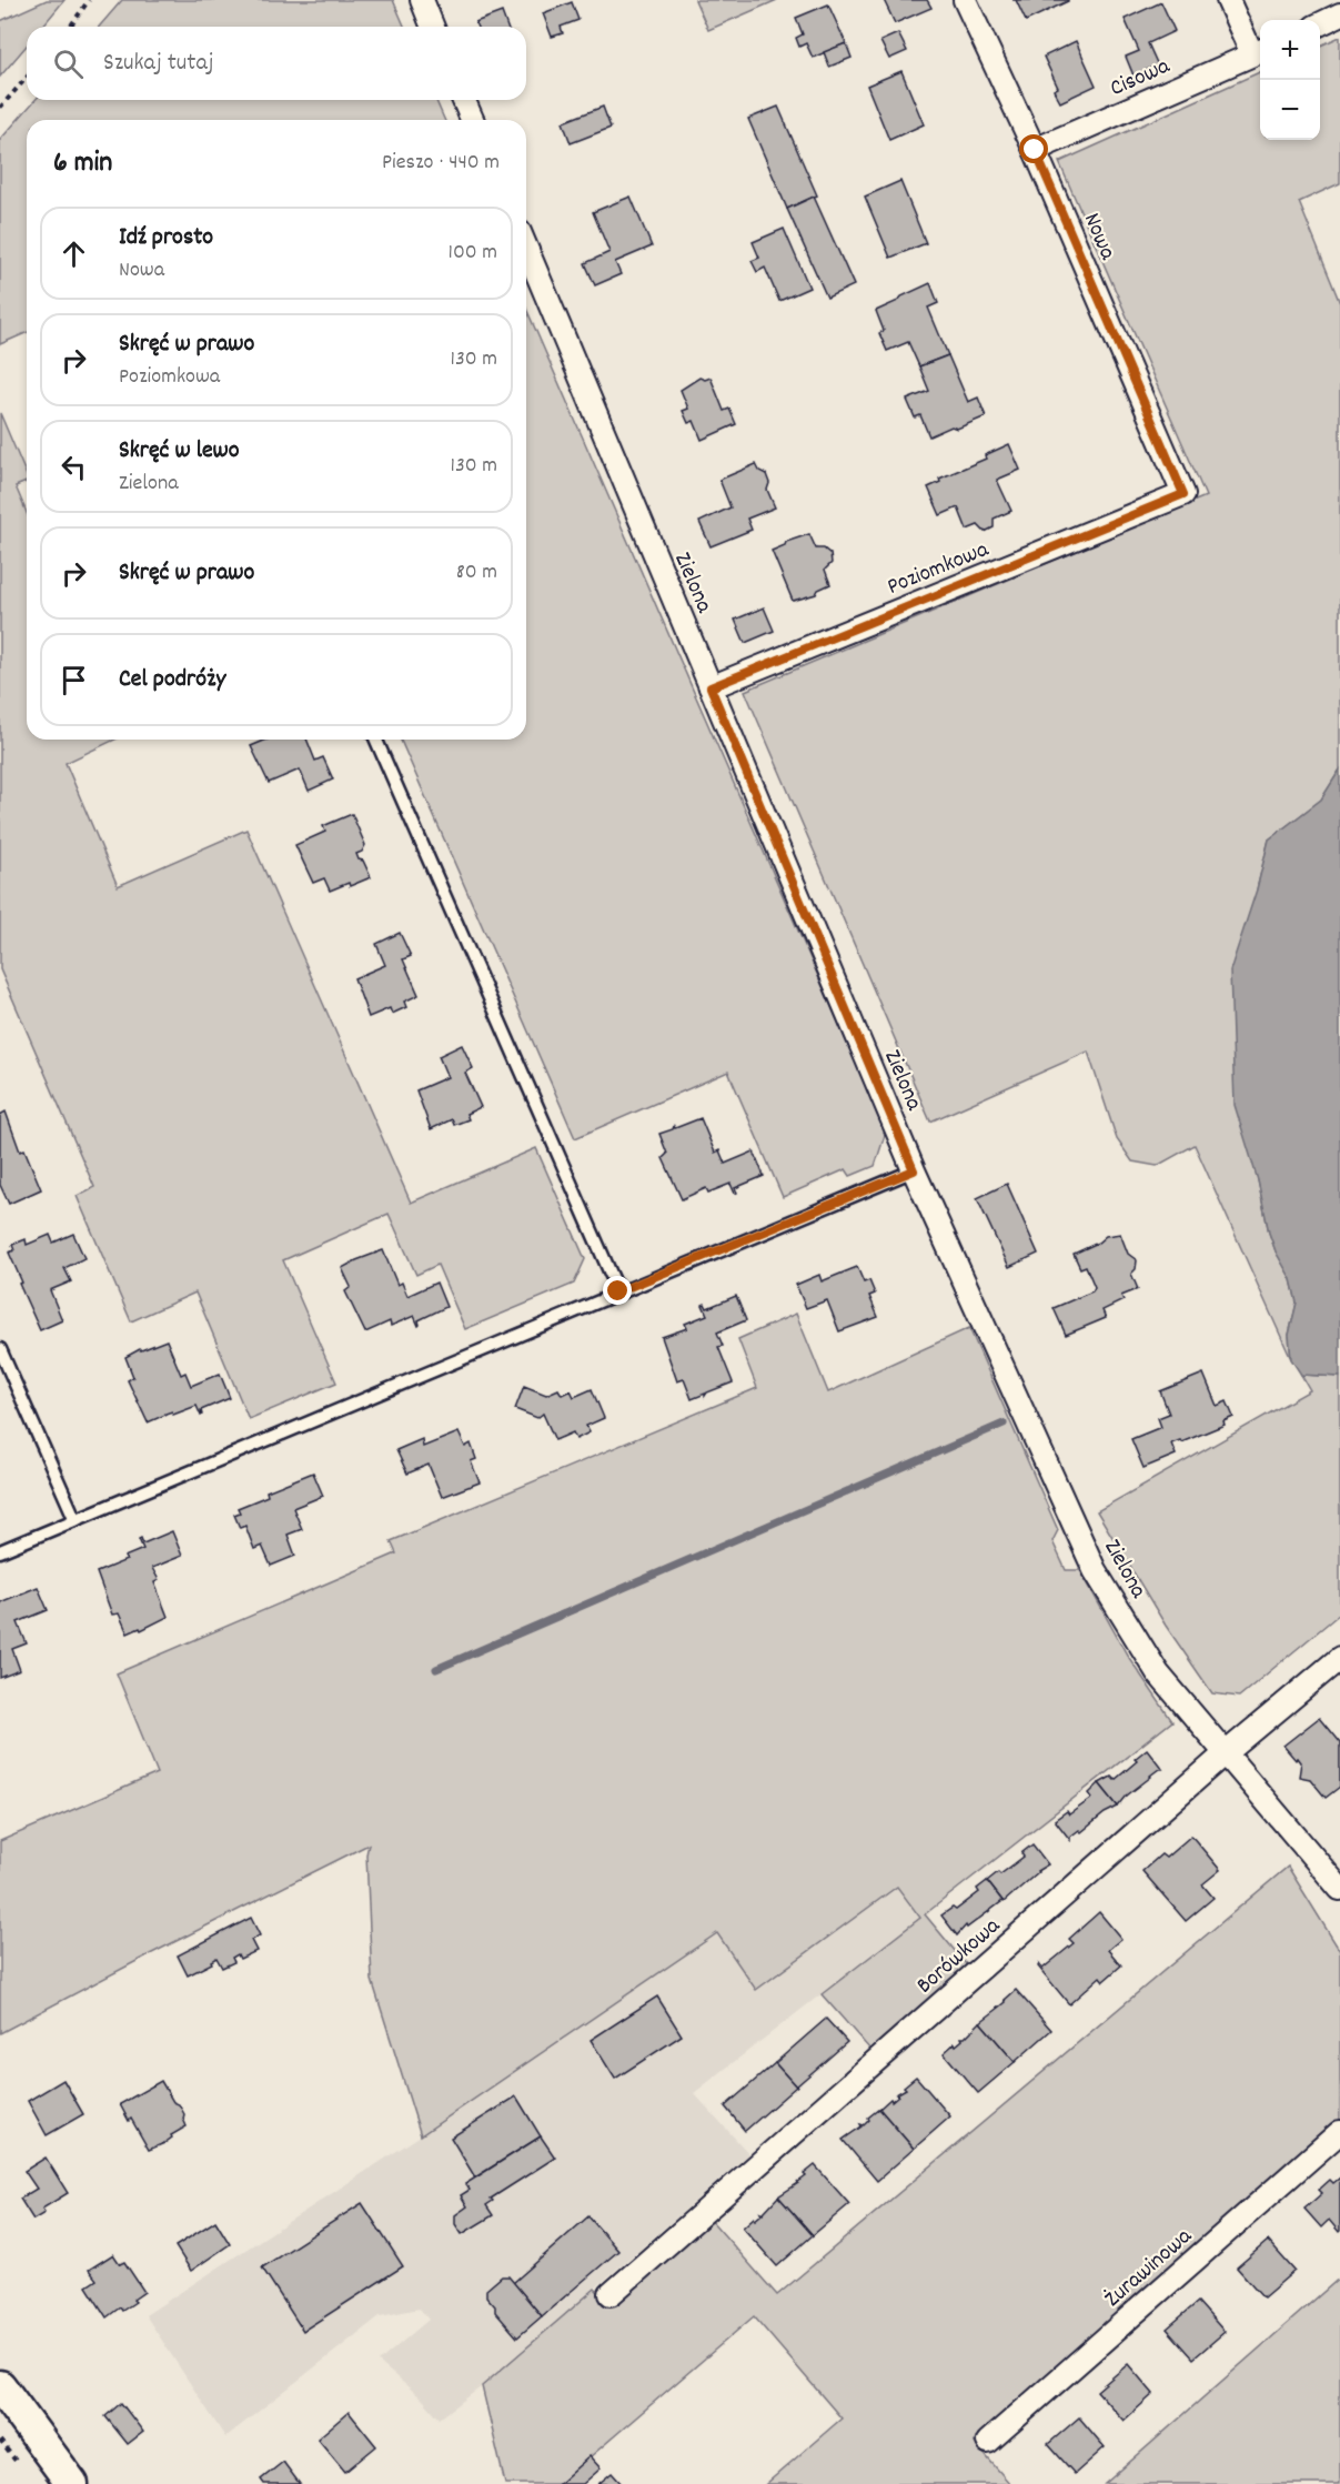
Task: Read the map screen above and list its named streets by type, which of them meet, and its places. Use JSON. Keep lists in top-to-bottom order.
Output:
{
  "streets": {
    "street": [
      "Cisowa",
      "Nowa",
      "Poziomkowa",
      "Zielona",
      "Borówkowa",
      "Żurawinowa"
    ]
  },
  "crossings": [
    ["Cisowa", "Nowa"],
    ["Nowa", "Poziomkowa"],
    ["Poziomkowa", "Zielona"],
    ["Zielona", "Borówkowa"]
  ],
  "page": {
    "map_buttons": ["+", "−"],
    "search": "Szukaj tutaj",
    "heading": ["6 min", "Pieszo · 440 m"],
    "list": [
      ["Idź prosto", "Nowa", "100 m"],
      ["Skręć w prawo", "Poziomkowa", "130 m"],
      ["Skręć w lewo", "Zielona", "130 m"],
      ["Skręć w prawo", "80 m"],
      "Cel podróży"
    ]
  }
}
